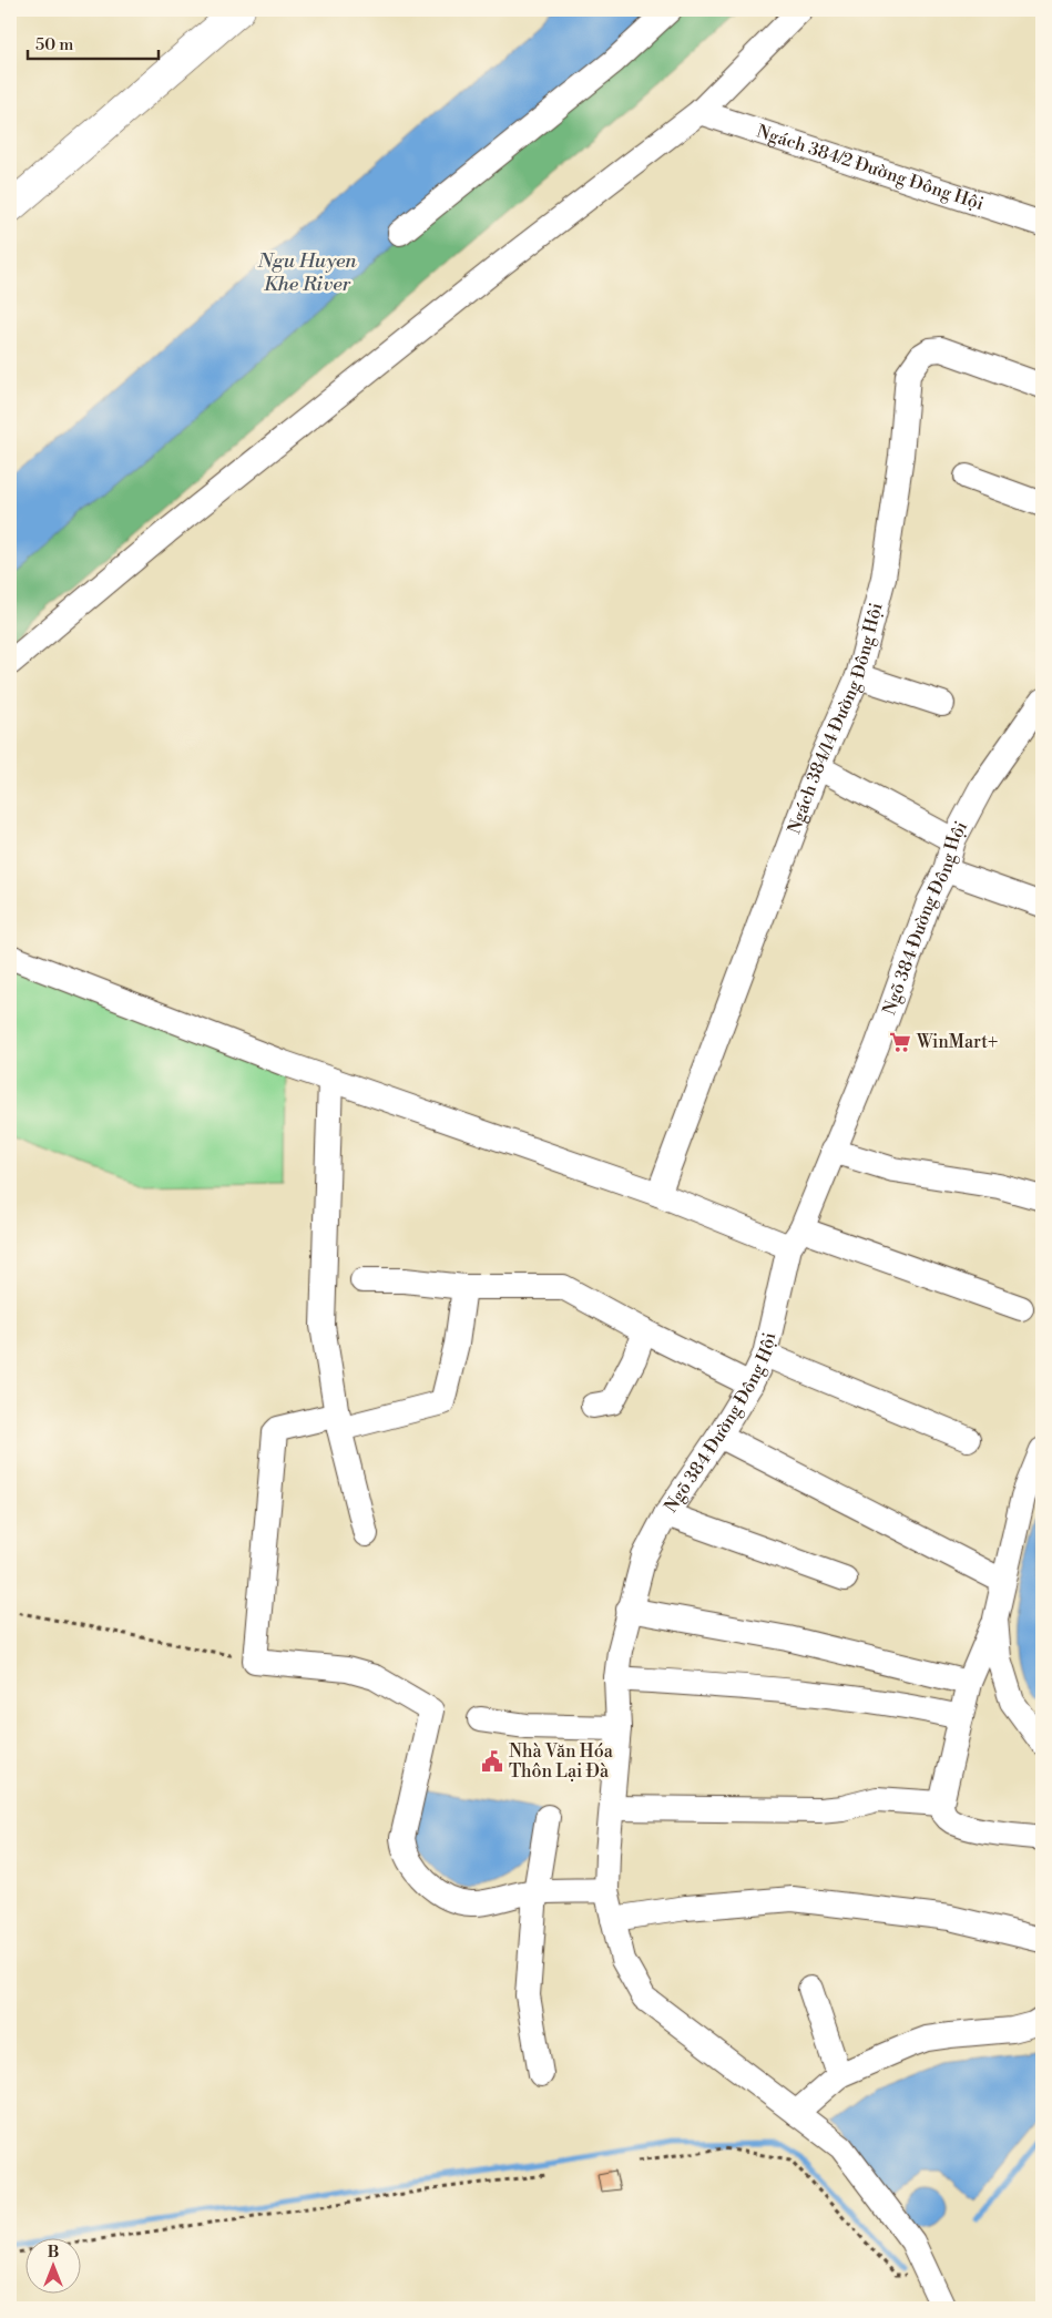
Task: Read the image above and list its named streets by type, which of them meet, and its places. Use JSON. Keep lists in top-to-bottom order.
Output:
{
  "streets": {
    "street": ["Ngách 384/2 Đường Đông Hội", "Ngách 384/14 Đường Đông Hội", "Ngõ 384 Đường Đông Hội"]
  },
  "water": ["Ngu Huyen Khe River"],
  "places": {
    "supermarket": ["WinMart+"],
    "public building": ["Nhà Văn Hóa Thôn Lại Đà"]
  },
  "scale_bar": "50 m",
  "north": "top"
}
